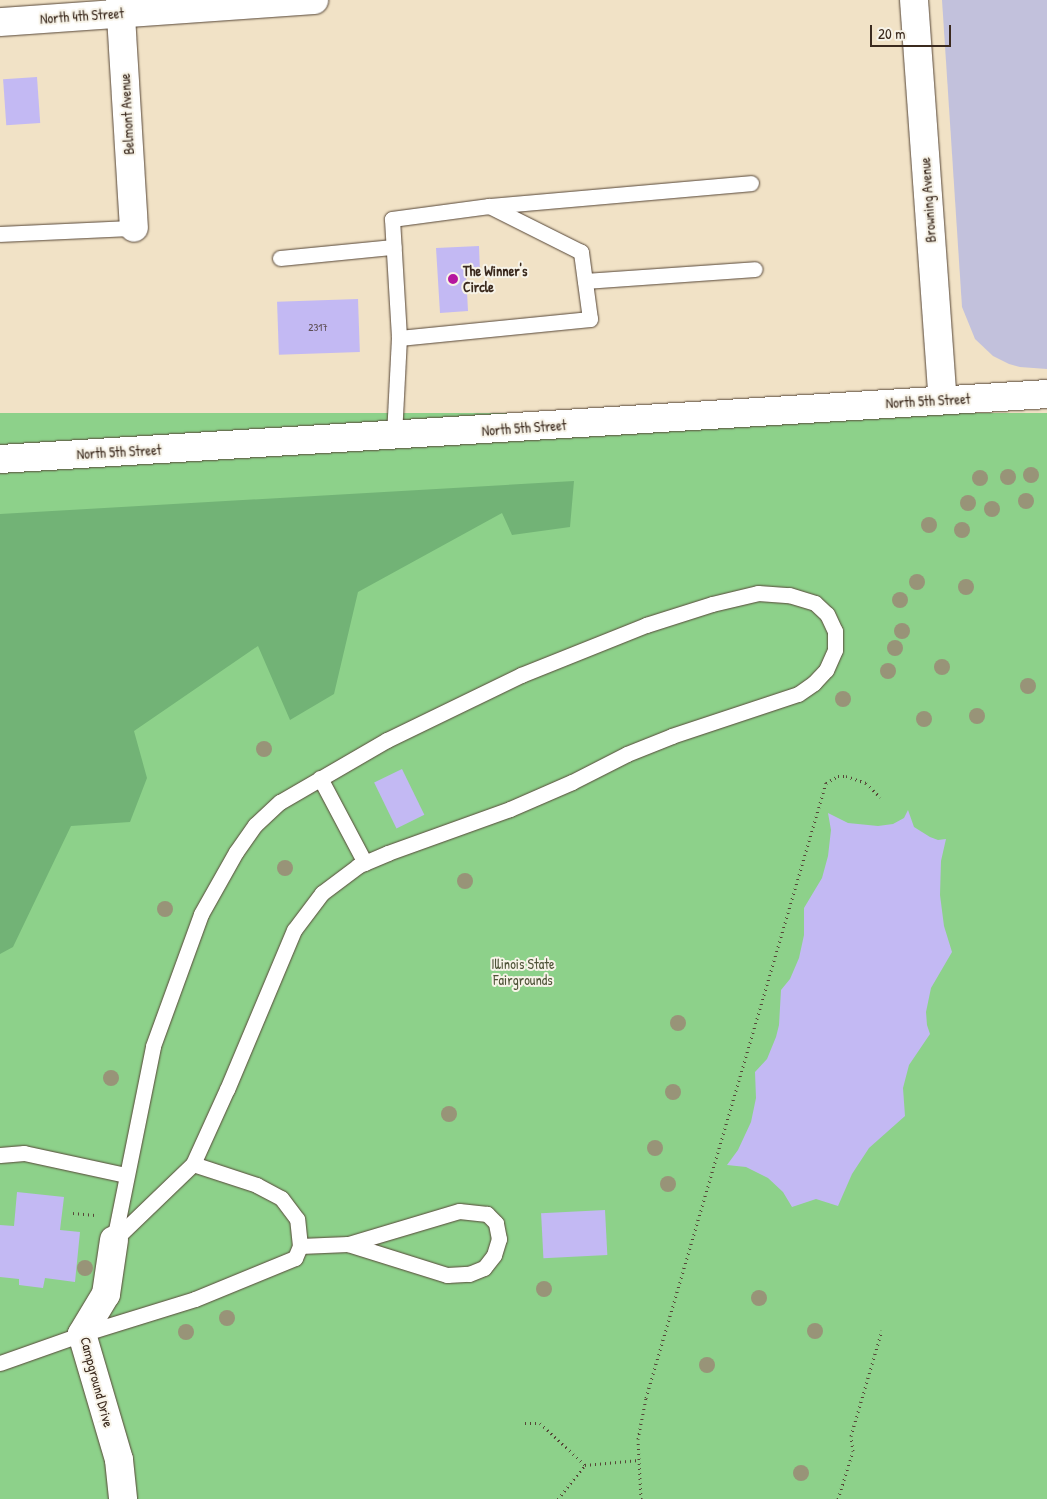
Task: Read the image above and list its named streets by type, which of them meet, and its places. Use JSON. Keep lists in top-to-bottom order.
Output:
{
  "streets": {
    "street": [
      "North 4th Street",
      "Belmont Avenue",
      "Browning Avenue",
      "North 5th Street",
      "Campground Drive"
    ]
  },
  "crossings": [
    ["North 4th Street", "Belmont Avenue"],
    ["Browning Avenue", "North 5th Street"]
  ],
  "parks": ["Illinois State Fairgrounds"],
  "places": ["The Winner's Circle"],
  "house_numbers": ["2317"],
  "scale_bar": "20 m"
}
